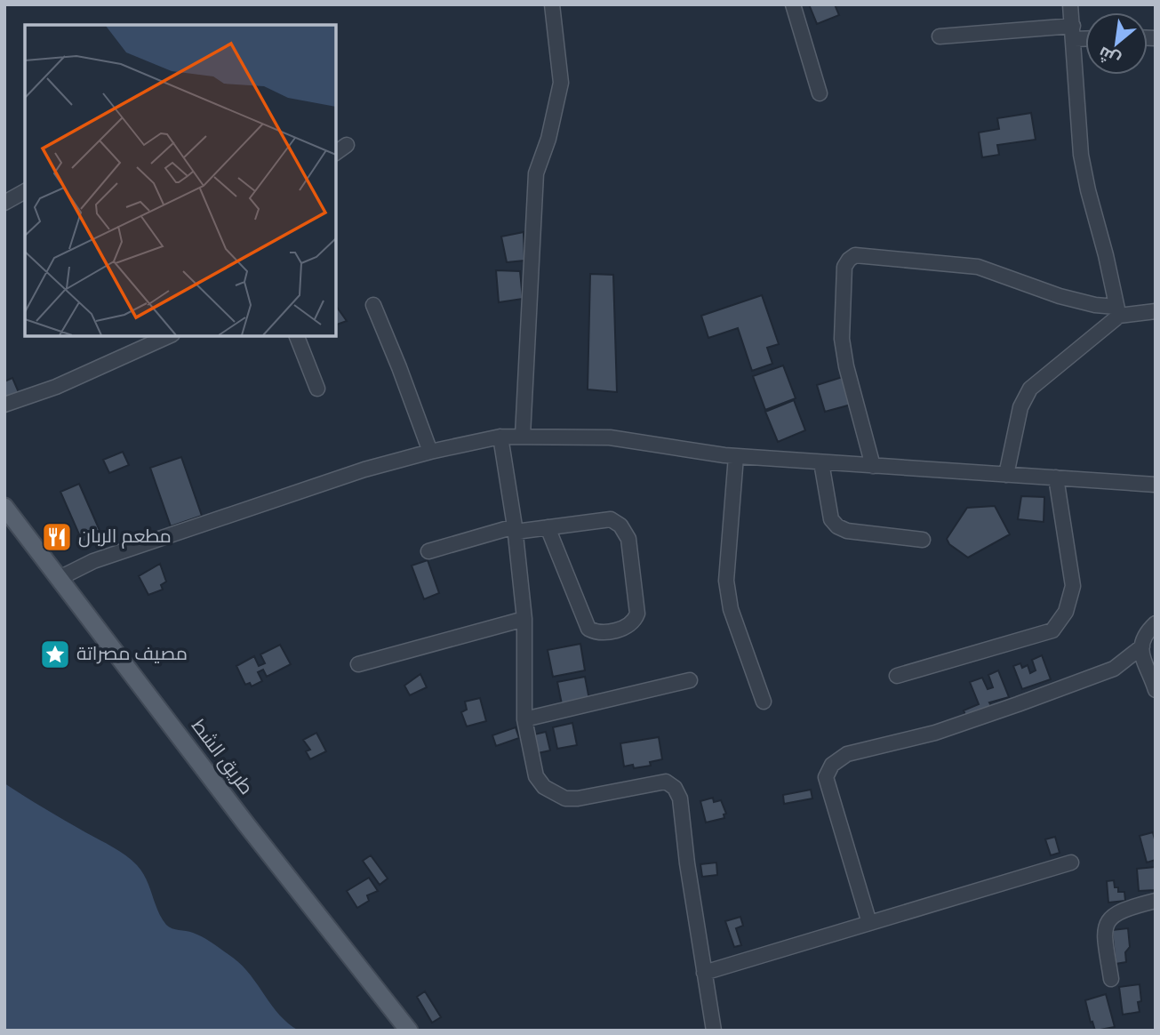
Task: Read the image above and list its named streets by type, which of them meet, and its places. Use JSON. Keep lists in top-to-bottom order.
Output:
{
  "streets": {
    "main road": ["طريق الشط"]
  },
  "places": {
    "restaurant": ["مطعم الربان"],
    "place": ["مصيف مصراتة"]
  },
  "north": "bottom left"
}
